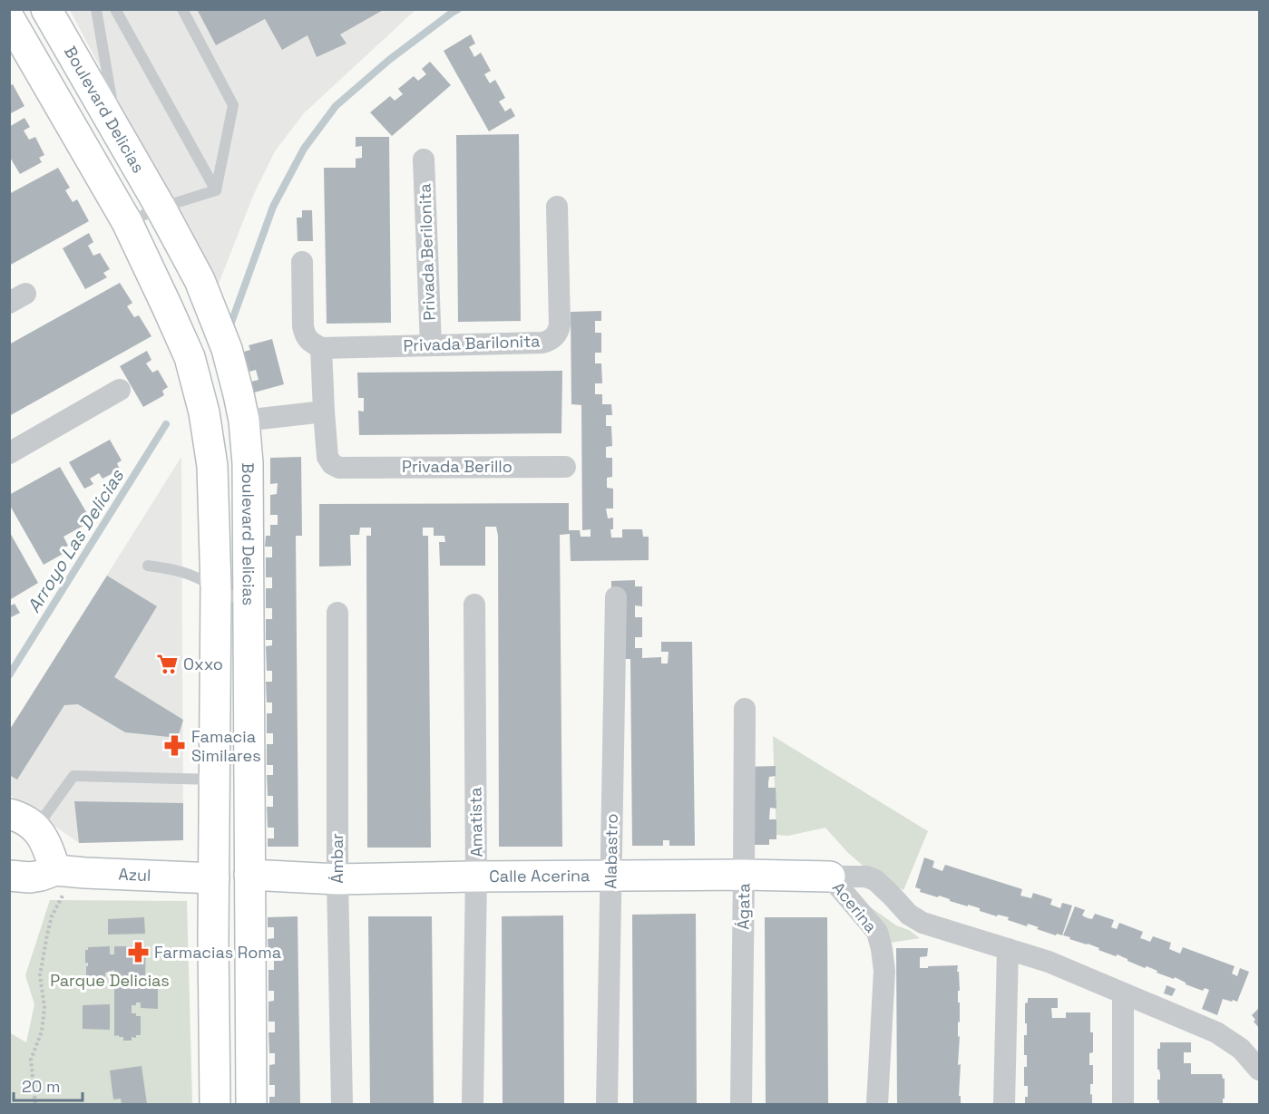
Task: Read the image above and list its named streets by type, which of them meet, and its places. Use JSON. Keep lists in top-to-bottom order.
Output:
{
  "streets": {
    "main road": ["Boulevard Delicias", "Azul", "Calle Acerina"],
    "street": [
      "Privada Berilonita",
      "Privada Barilonita",
      "Privada Berillo",
      "Amatista",
      "Alabastro",
      "Ámbar",
      "Ágata",
      "Acerina"
    ]
  },
  "crossings": [
    ["Boulevard Delicias", "Azul"],
    ["Boulevard Delicias", "Calle Acerina"],
    ["Privada Berilonita", "Privada Barilonita"],
    ["Amatista", "Calle Acerina"],
    ["Alabastro", "Calle Acerina"],
    ["Ámbar", "Calle Acerina"],
    ["Calle Acerina", "Ágata"],
    ["Calle Acerina", "Acerina"]
  ],
  "water": ["Arroyo Las Delicias"],
  "parks": ["Parque Delicias"],
  "places": {
    "supermarket": ["Oxxo"],
    "pharmacy": ["Famacia Similares", "Farmacias Roma"]
  },
  "scale_bar": "20 m"
}
